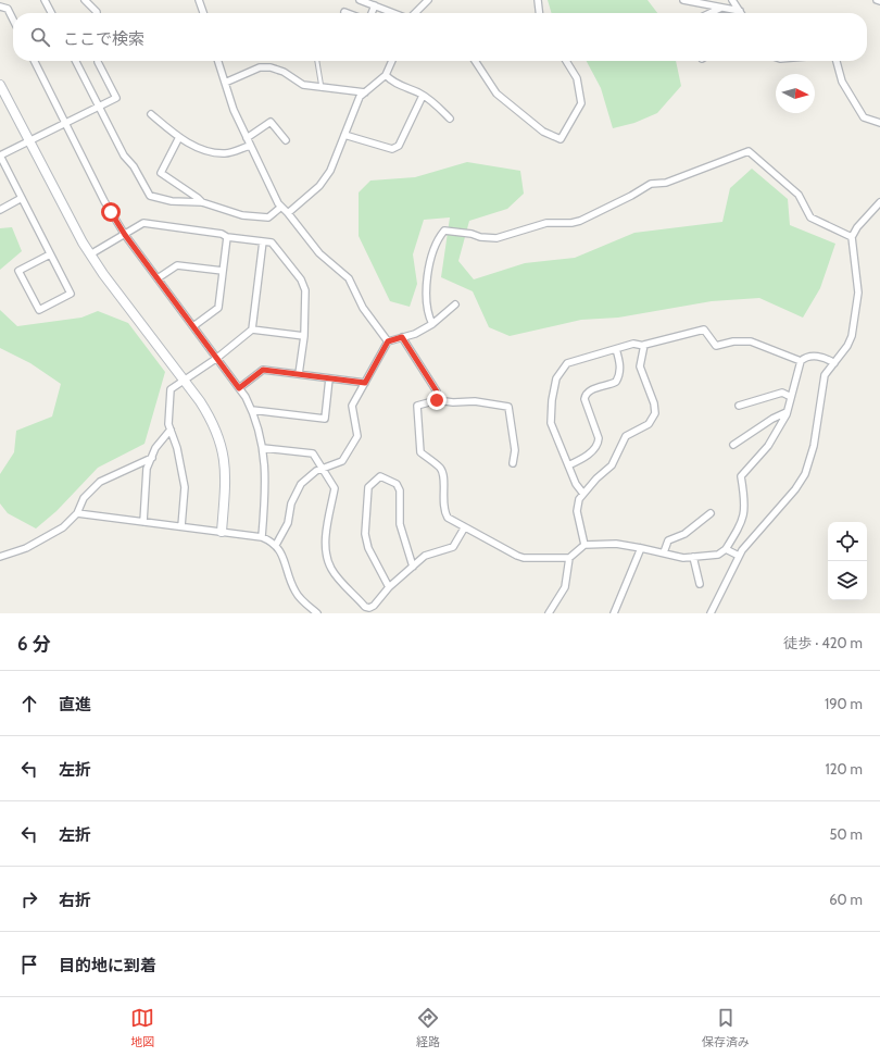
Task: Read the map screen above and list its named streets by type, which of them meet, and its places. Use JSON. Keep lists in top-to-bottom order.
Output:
{
  "north": "right",
  "page": {
    "search": "ここで検索",
    "heading": ["6 分", "徒歩 · 420 m"],
    "list": [
      ["直進", "190 m"],
      ["左折", "120 m"],
      ["左折", "50 m"],
      ["右折", "60 m"],
      "目的地に到着"
    ],
    "nav": ["地図", "経路", "保存済み"]
  }
}
